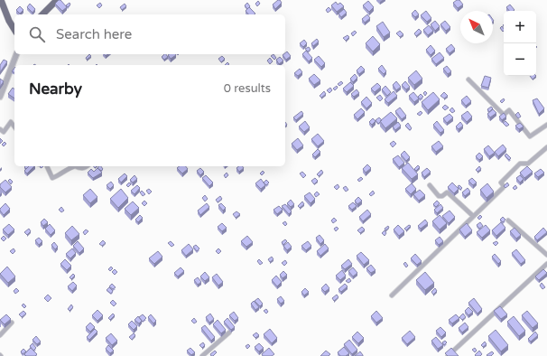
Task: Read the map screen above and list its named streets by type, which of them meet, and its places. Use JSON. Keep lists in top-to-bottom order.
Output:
{
  "north": "top left",
  "page": {
    "map_buttons": ["+", "−"],
    "search": "Search here",
    "heading": ["Nearby", "0 results"]
  }
}
